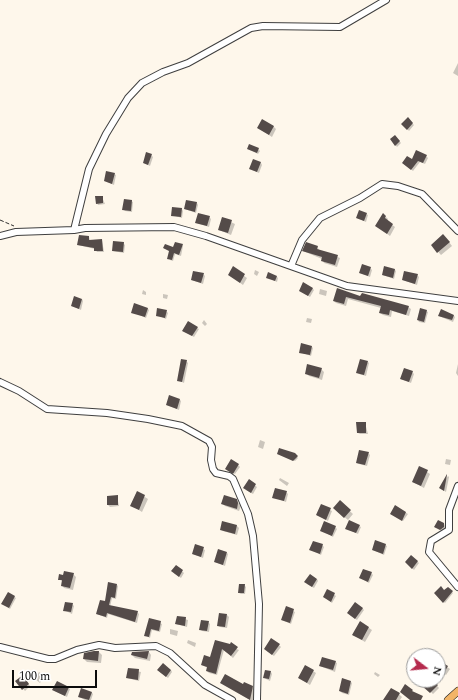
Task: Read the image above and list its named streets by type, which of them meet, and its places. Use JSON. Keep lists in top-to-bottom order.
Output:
{
  "scale_bar": "100 m",
  "north": "right"
}
